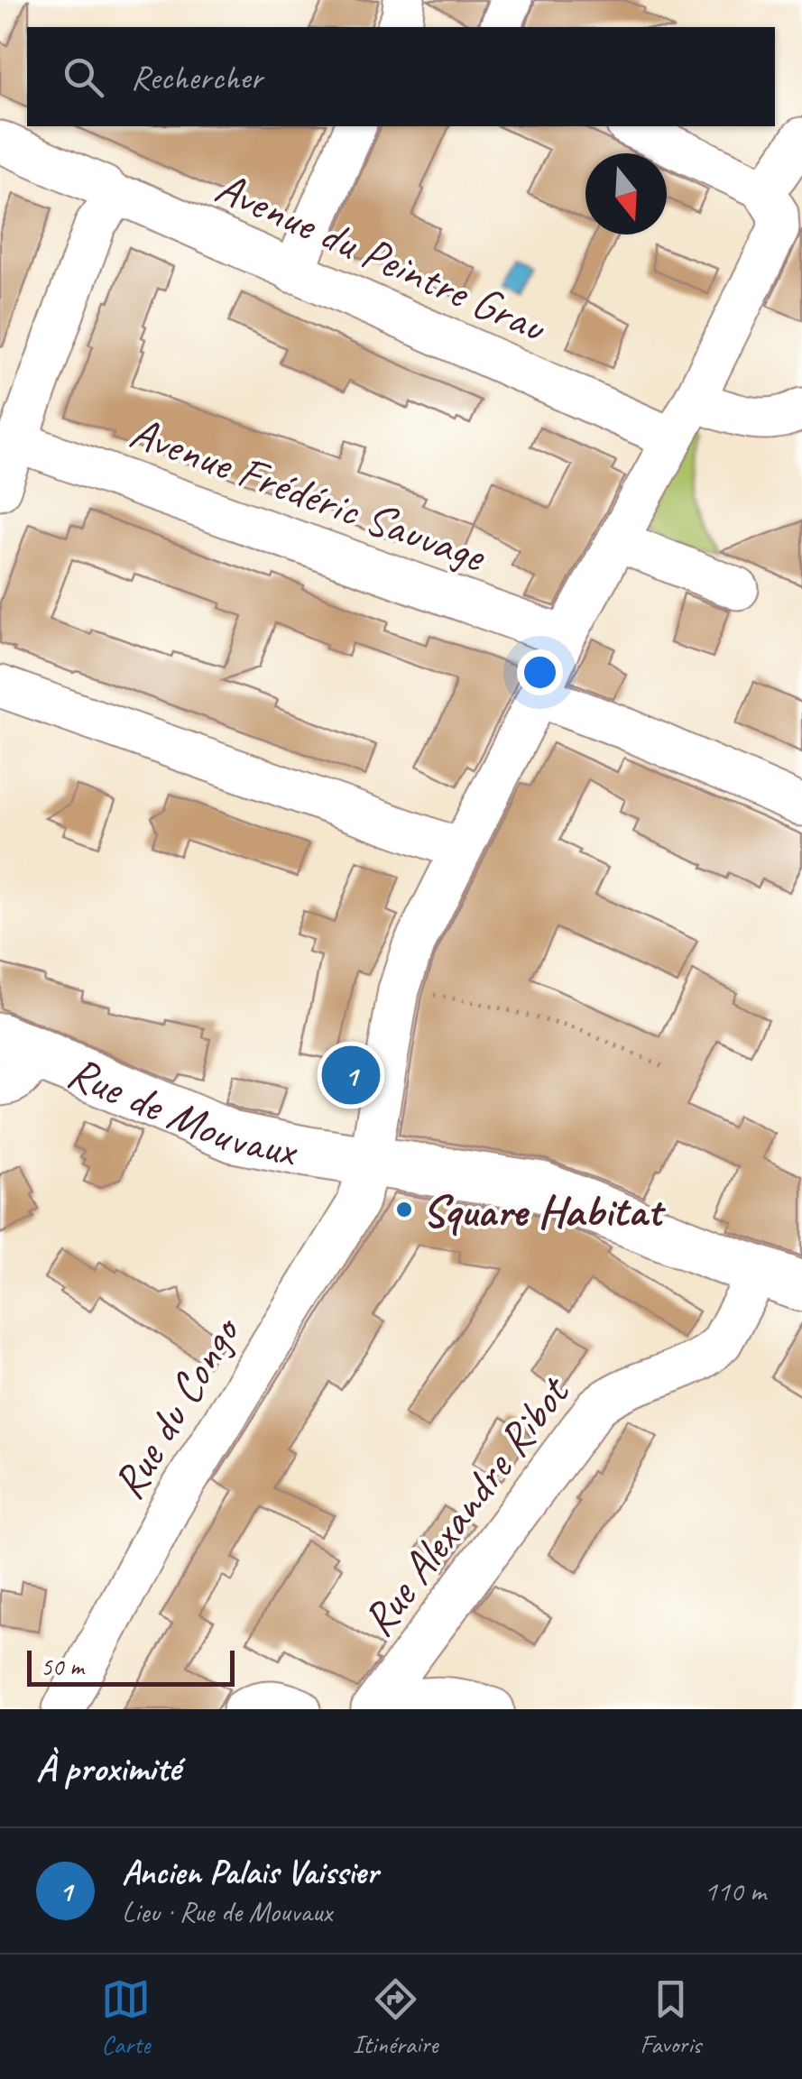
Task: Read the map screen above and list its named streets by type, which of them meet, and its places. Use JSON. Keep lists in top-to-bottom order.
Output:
{
  "streets": {
    "main road": ["Rue de Mouvaux"],
    "street": [
      "Avenue du Peintre Grau",
      "Avenue Frédéric Sauvage",
      "Rue du Congo",
      "Rue Alexandre Ribot"
    ]
  },
  "crossings": [
    ["Avenue du Peintre Grau", "Rue du Congo"],
    ["Avenue Frédéric Sauvage", "Rue du Congo"],
    ["Rue de Mouvaux", "Rue du Congo"],
    ["Rue de Mouvaux", "Rue Alexandre Ribot"]
  ],
  "places": ["Square Habitat"],
  "scale_bar": "50 m",
  "north": "bottom",
  "page": {
    "search": "Rechercher",
    "pins": "1",
    "scale": "50 m",
    "heading": "À proximité",
    "list": [
      {
        "mark": "1",
        "name": "Ancien Palais Vaissier",
        "note": "Lieu · Rue de Mouvaux",
        "value": "110 m"
      }
    ],
    "nav": ["Carte", "Itinéraire", "Favoris"]
  }
}
